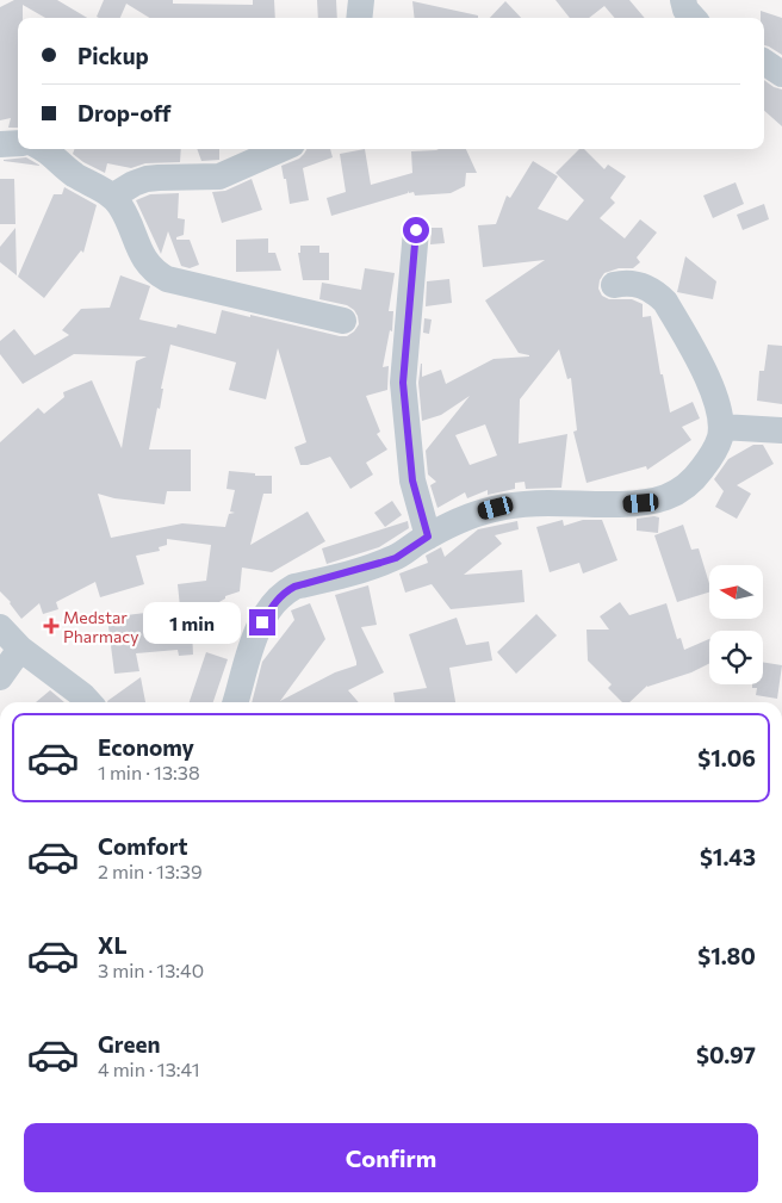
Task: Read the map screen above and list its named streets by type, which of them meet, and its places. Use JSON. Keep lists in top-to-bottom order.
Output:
{
  "places": {
    "health": ["Medstar Pharmacy"]
  },
  "north": "left",
  "page": {
    "banner": ["Pickup", "Drop-off"],
    "bubble": "1 min",
    "list": [
      {
        "name": "Economy",
        "note": "1 min · 13:38",
        "value": "$1.06"
      },
      {
        "name": "Comfort",
        "note": "2 min · 13:39",
        "value": "$1.43"
      },
      {
        "name": "XL",
        "note": "3 min · 13:40",
        "value": "$1.80"
      },
      {
        "name": "Green",
        "note": "4 min · 13:41",
        "value": "$0.97"
      }
    ],
    "buttons": "Confirm"
  }
}
